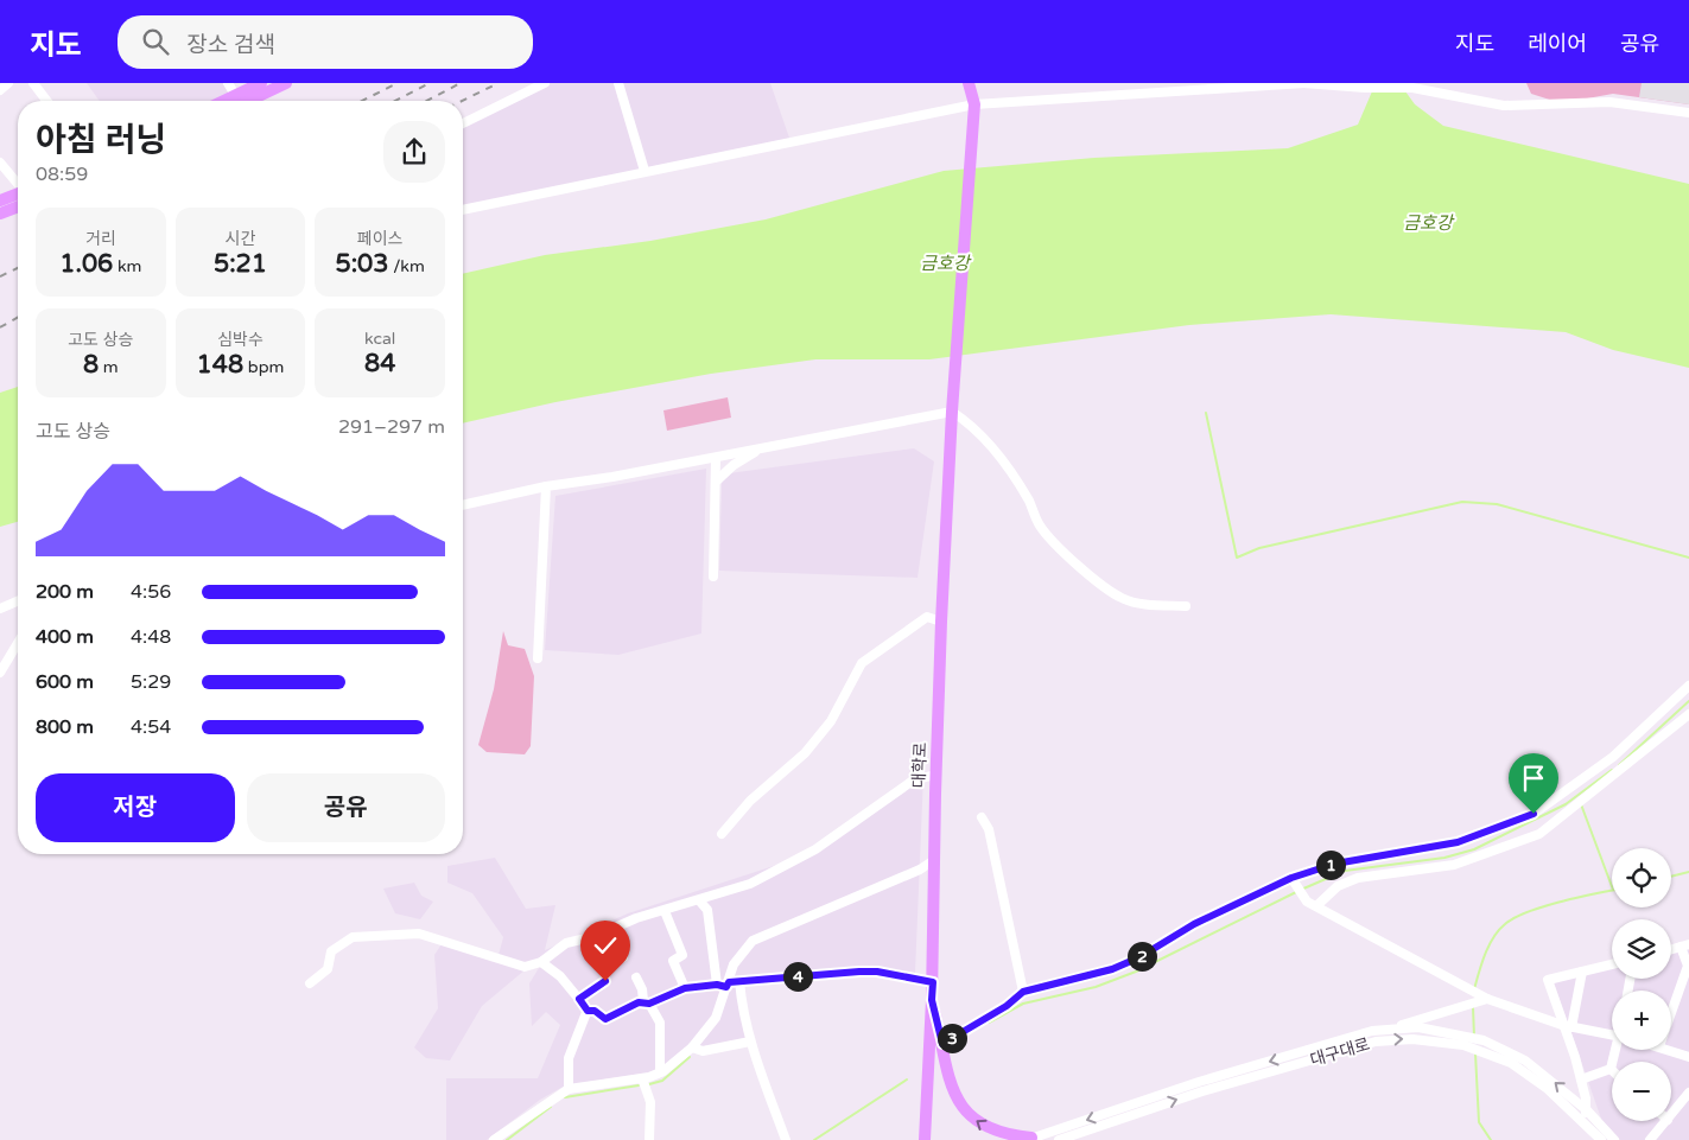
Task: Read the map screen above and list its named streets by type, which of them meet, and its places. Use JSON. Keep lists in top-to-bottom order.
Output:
{
  "streets": {
    "main road": ["대학로"],
    "street": ["대구대로"]
  },
  "water": ["금호강"],
  "page": {
    "header": "지도",
    "search": "장소 검색",
    "nav": ["지도", "레이어", "공유"],
    "heading": ["아침 러닝", "08:59"],
    "stats": [
      ["거리", "1.06 km"],
      ["시간", "5:21"],
      ["페이스", "5:03 /km"],
      ["고도 상승", "8 m"],
      ["심박수", "148 bpm"],
      ["kcal", "84"]
    ],
    "chart": ["고도 상승", "291–297 m"],
    "list": [
      {
        "name": "200 m",
        "note": "4:56"
      },
      {
        "name": "400 m",
        "note": "4:48"
      },
      {
        "name": "600 m",
        "note": "5:29"
      },
      {
        "name": "800 m",
        "note": "4:54"
      }
    ],
    "buttons": ["저장", "공유"],
    "map_buttons": ["+", "−"],
    "pins": [
      "1",
      "2",
      "4",
      "3"
    ]
  }
}
